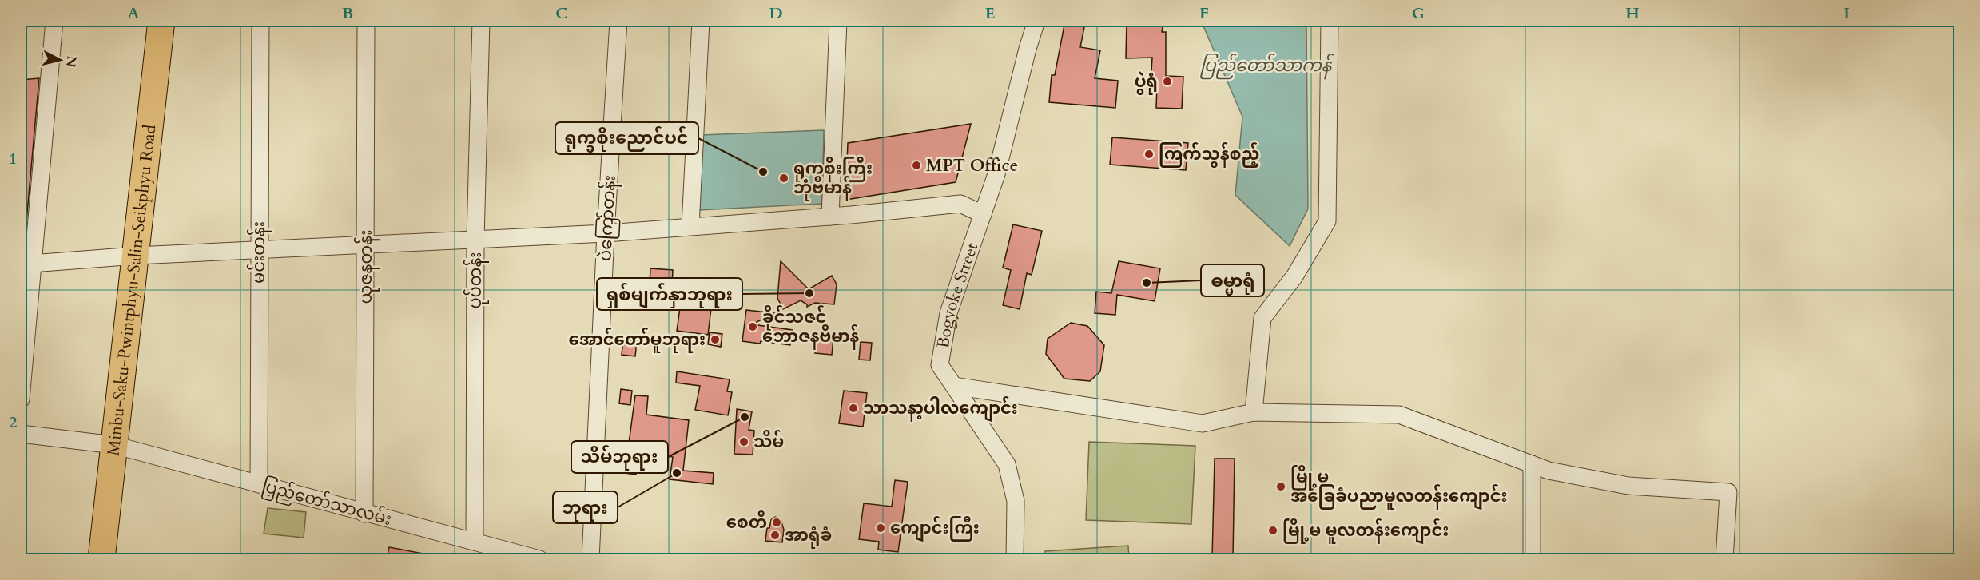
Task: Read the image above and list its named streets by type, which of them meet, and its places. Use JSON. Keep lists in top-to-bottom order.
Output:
{
  "streets": {
    "main road": ["Minbu-Saku-Pwintphyu-Salin-Seikphyu Road"],
    "street": [
      "ပဲကြော်တန်း",
      "မင်းတန်း",
      "ယုဇနတန်း",
      "ပုပ်တန်း",
      "Bogyoke Street",
      "ပြည်တော်သာလမ်း"
    ]
  },
  "crossings": [
    ["မင်းတန်း", "ပြည်တော်သာလမ်း"],
    ["ယုဇနတန်း", "ပြည်တော်သာလမ်း"],
    ["ပုပ်တန်း", "ပြည်တော်သာလမ်း"],
    ["Minbu-Saku-Pwintphyu-Salin-Seikphyu Road", "ပြည်တော်သာလမ်း"]
  ],
  "water": ["ပြည်တော်သာကန်"],
  "places": [
    "ပွဲရုံ",
    "ကြက်သွန်စည့်",
    "MPT Office",
    "ရုက္ခစိုးညောင်ပင်",
    "ရုက္ခစိုးကြီး ဘုံဗိမာန်",
    "ဓမ္မာရုံ",
    "ရှစ်မျက်နှာဘုရား",
    "ခိုင်သဇင် ဘောဇနဗိမာန်",
    "အောင်တော်မူဘုရား",
    "သာသနာ့ပါလကျောင်း",
    "သိမ်ဘုရား",
    "သိမ်",
    "ဘုရား",
    "မြို့မ အခြေခံပညာမူလတန်းကျောင်း",
    "စေတီ",
    "ကျောင်းကြီး",
    "မြို့မ မူလတန်းကျောင်း",
    "အာရုံခံ"
  ],
  "north": "right",
  "grid": {
    "columns": [
      "A",
      "B",
      "C",
      "D",
      "E",
      "F",
      "G",
      "H",
      "I"
    ],
    "rows": ["1", "2"]
  }
}
